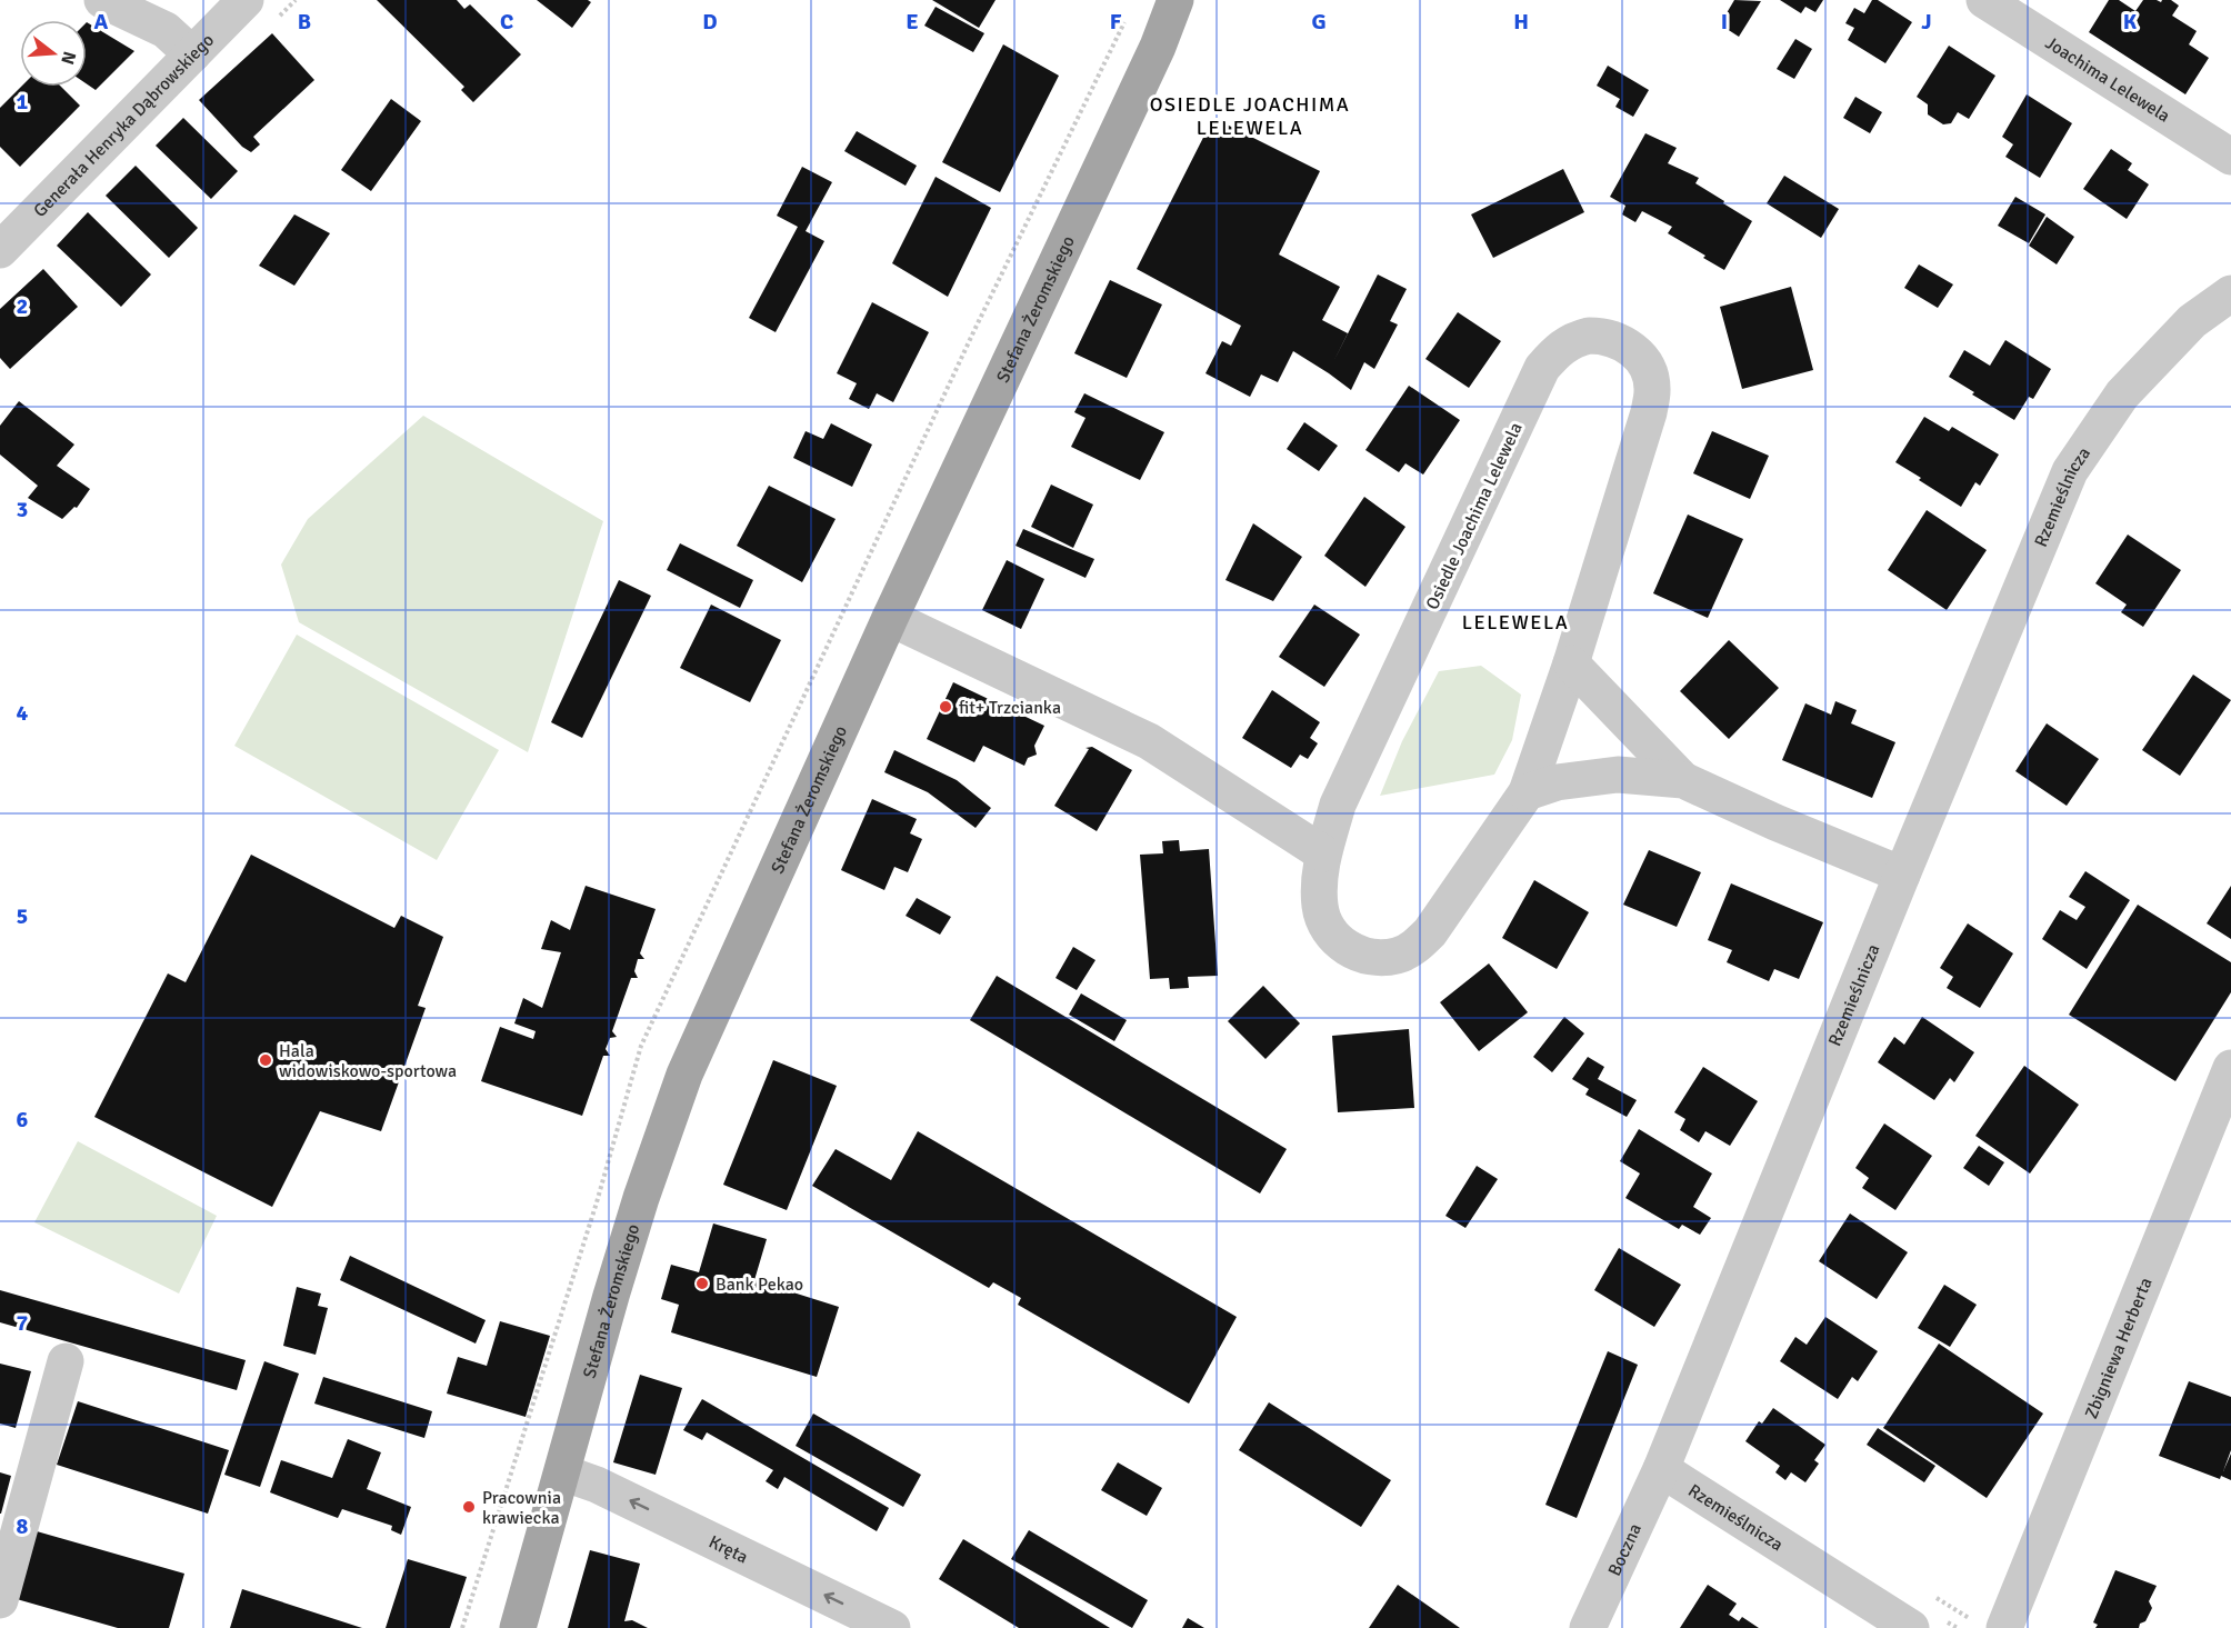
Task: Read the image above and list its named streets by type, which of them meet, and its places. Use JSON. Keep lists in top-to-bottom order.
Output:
{
  "streets": {
    "main road": ["Stefana Żeromskiego"],
    "street": [
      "Joachima Lelewela",
      "Generała Henryka Dąbrowskiego",
      "Rzemieślnicza",
      "Osiedle Joachima Lelewela",
      "Zbigniewa Herberta",
      "Kręta",
      "Boczna"
    ]
  },
  "crossings": [
    ["Stefana Żeromskiego", "Kręta"],
    ["Rzemieślnicza", "Boczna"]
  ],
  "one_way": ["Kręta"],
  "districts": ["OSIEDLE JOACHIMA LELEWELA", "LELEWELA"],
  "places": [
    "fit+ Trzcianka",
    "Hala widowiskowo-sportowa",
    "Bank Pekao",
    "Pracownia krawiecka"
  ],
  "north": "right",
  "grid": {
    "columns": [
      "A",
      "B",
      "C",
      "D",
      "E",
      "F",
      "G",
      "H",
      "I",
      "J",
      "K"
    ],
    "rows": [
      "1",
      "2",
      "3",
      "4",
      "5",
      "6",
      "7",
      "8"
    ]
  }
}
